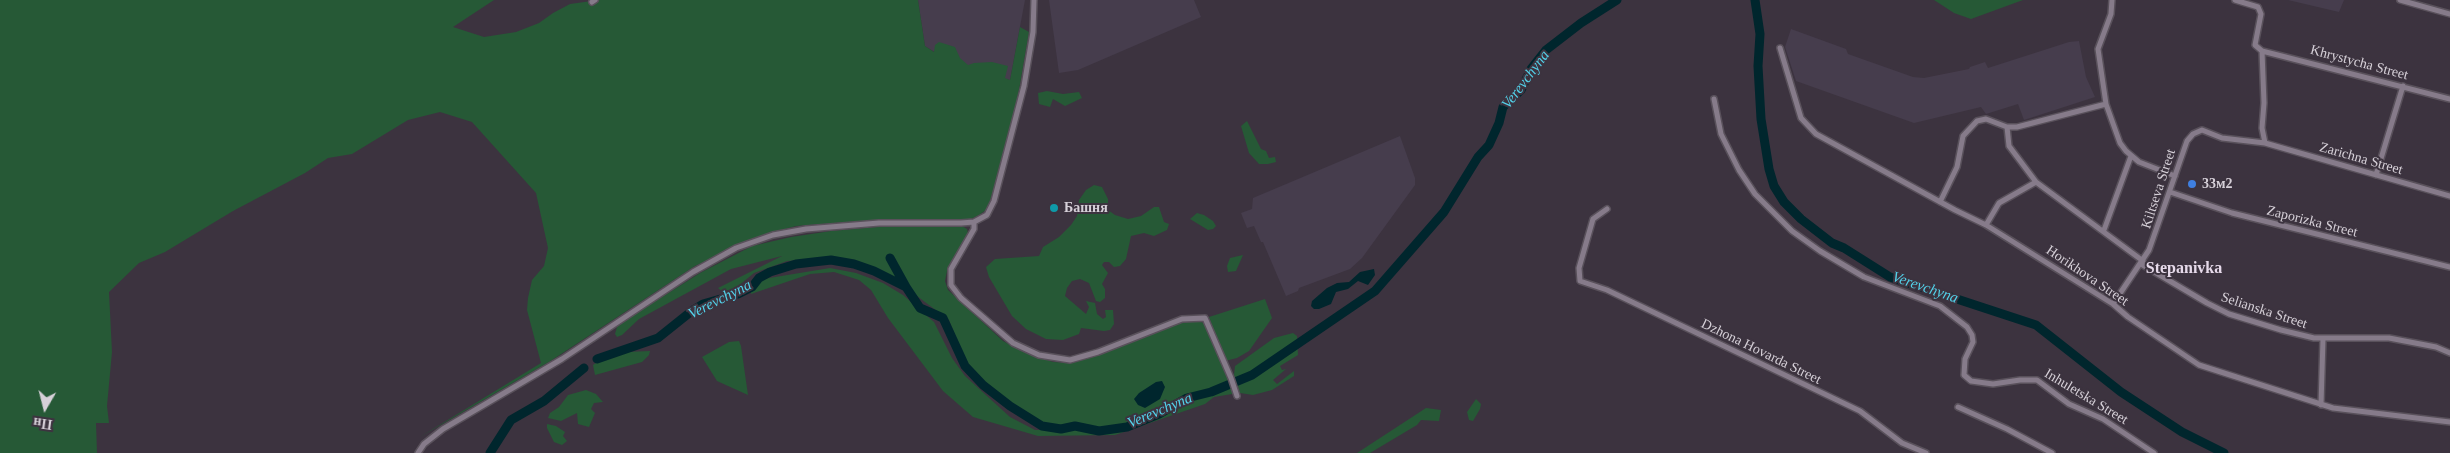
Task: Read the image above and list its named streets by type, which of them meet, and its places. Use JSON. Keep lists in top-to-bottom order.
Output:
{
  "streets": {
    "street": [
      "Khrystycha Street",
      "Zarichna Street",
      "Kiltseva Street",
      "Zaporizka Street",
      "Horikhova Street",
      "Selianska Street",
      "Dzhona Hovarda Street",
      "Inhuletska Street"
    ]
  },
  "crossings": [
    ["Zarichna Street", "Kiltseva Street"],
    ["Kiltseva Street", "Zaporizka Street"],
    ["Kiltseva Street", "Horikhova Street"],
    ["Kiltseva Street", "Selianska Street"]
  ],
  "districts": ["Stepanivka"],
  "water": ["Verevchyna"],
  "places": ["33м2", "Башня"],
  "north": "bottom"
}
